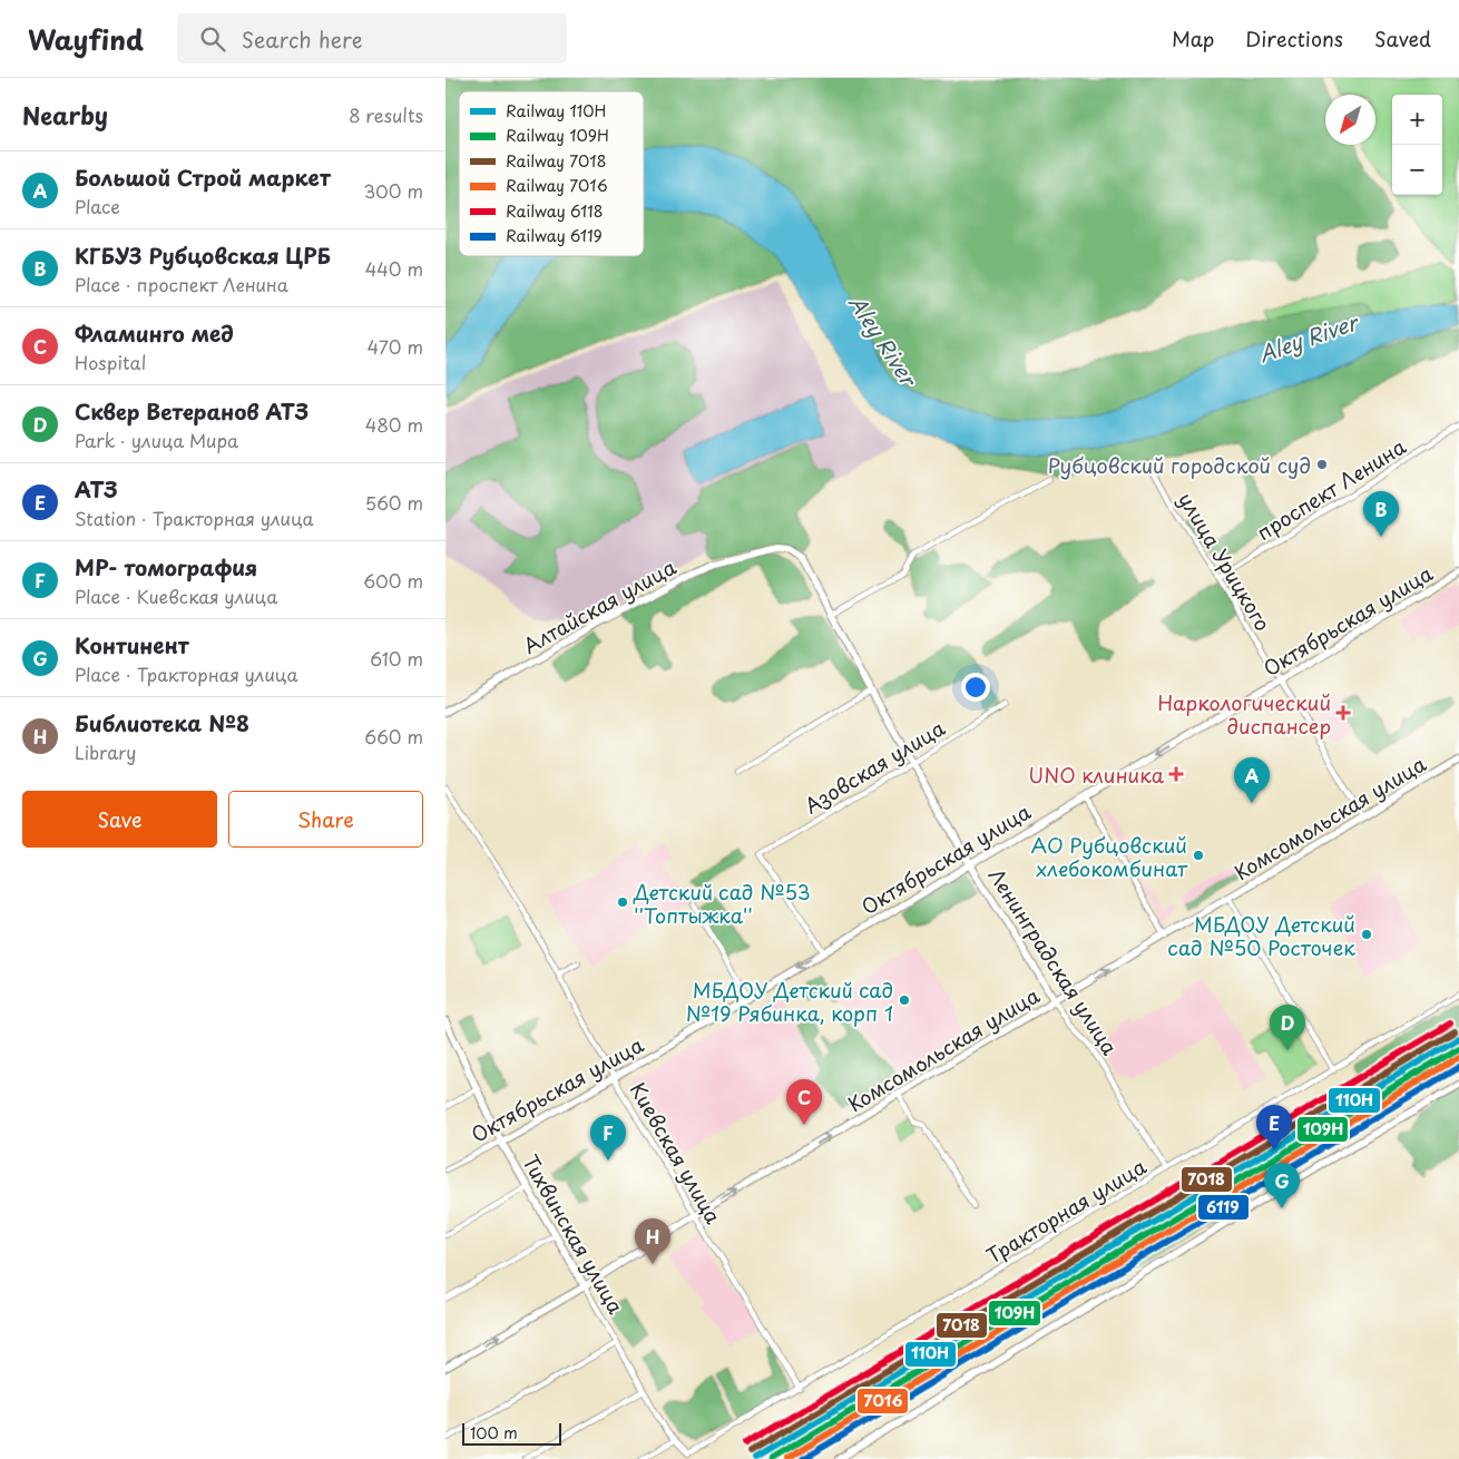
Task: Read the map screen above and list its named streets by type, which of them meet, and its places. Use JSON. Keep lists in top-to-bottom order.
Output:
{
  "streets": {
    "main road": [
      "Алтайская улица",
      "Октябрьская улица",
      "Комсомольская улица",
      "Ленинградская улица",
      "Тихвинская улица"
    ],
    "street": [
      "проспект Ленина",
      "улица Урицкого",
      "Азовская улица",
      "Киевская улица",
      "Тракторная улица"
    ]
  },
  "crossings": [
    ["проспект Ленина", "улица Урицкого"],
    ["улица Урицкого", "Октябрьская улица"],
    ["улица Урицкого", "Комсомольская улица"],
    ["Алтайская улица", "Ленинградская улица"],
    ["Октябрьская улица", "Азовская улица"],
    ["Октябрьская улица", "Ленинградская улица"],
    ["Октябрьская улица", "Киевская улица"],
    ["Октябрьская улица", "Тихвинская улица"],
    ["Азовская улица", "Ленинградская улица"],
    ["Комсомольская улица", "Ленинградская улица"],
    ["Комсомольская улица", "Киевская улица"],
    ["Комсомольская улица", "Тихвинская улица"],
    ["Ленинградская улица", "Тракторная улица"],
    ["Киевская улица", "Тракторная улица"],
    ["Тракторная улица", "Тихвинская улица"]
  ],
  "one_way": ["Комсомольская улица"],
  "water": ["Aley River"],
  "places": {
    "other": [
      "Рубцовский городской суд",
      "АО Рубцовский хлебокомбинат",
      "Детский сад №53 ''Топтыжка''",
      "МБДОУ Детский сад №50 Росточек",
      "МБДОУ Детский сад №19 Рябинка, корп 1"
    ],
    "health": ["Наркологический диспансер", "UNO клиника"]
  },
  "lines": [
    "rail line 6118",
    "rail line 7018",
    "rail line 110Н",
    "rail line 109Н",
    "rail line 7016",
    "rail line 6119"
  ],
  "legend": [
    "Railway 110Н",
    "Railway 109Н",
    "Railway 7018",
    "Railway 7016",
    "Railway 6118",
    "Railway 6119"
  ],
  "scale_bar": "100 m",
  "north": "bottom left",
  "page": {
    "header": "Wayfind",
    "search": "Search here",
    "nav": ["Map", "Directions", "Saved"],
    "heading": ["Nearby", "8 results"],
    "map_buttons": ["+", "−"],
    "list": [
      {
        "mark": "A",
        "name": "Большой Строй маркет",
        "note": "Place",
        "value": "300 m"
      },
      {
        "mark": "B",
        "name": "КГБУЗ Рубцовская ЦРБ",
        "note": "Place · проспект Ленина",
        "value": "440 m"
      },
      {
        "mark": "C",
        "name": "Фламинго мед",
        "note": "Hospital",
        "value": "470 m"
      },
      {
        "mark": "D",
        "name": "Сквер Ветеранов АТЗ",
        "note": "Park · улица Мира",
        "value": "480 m"
      },
      {
        "mark": "E",
        "name": "АТЗ",
        "note": "Station · Тракторная улица",
        "value": "560 m"
      },
      {
        "mark": "F",
        "name": "МР- томография",
        "note": "Place · Киевская улица",
        "value": "600 m"
      },
      {
        "mark": "G",
        "name": "Континент",
        "note": "Place · Тракторная улица",
        "value": "610 m"
      },
      {
        "mark": "H",
        "name": "Библиотека №8",
        "note": "Library",
        "value": "660 m"
      }
    ],
    "pins": [
      "B",
      "A",
      "D",
      "C",
      "E",
      "F",
      "G",
      "H"
    ],
    "buttons": ["Save", "Share"],
    "scale": "100 m"
  }
}
